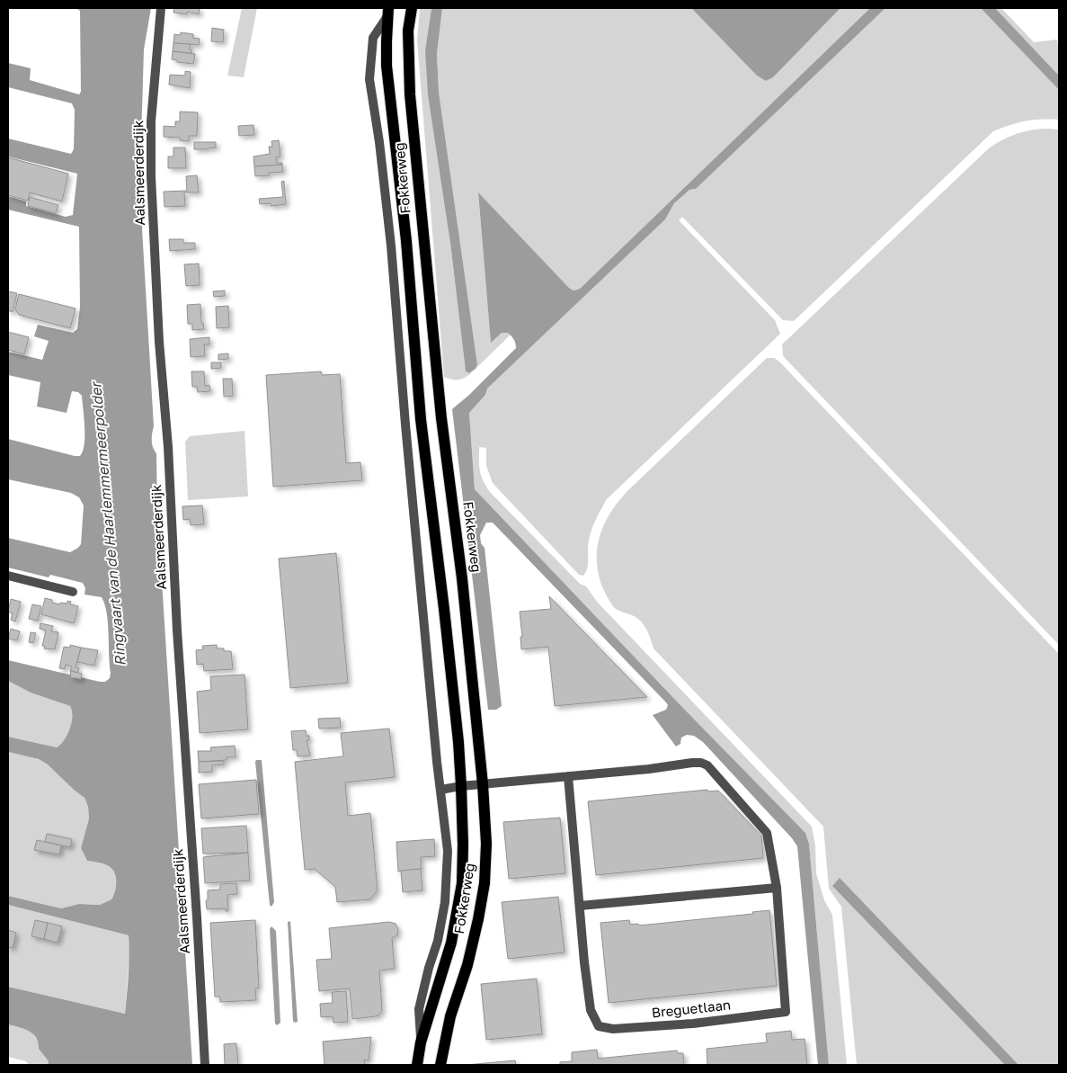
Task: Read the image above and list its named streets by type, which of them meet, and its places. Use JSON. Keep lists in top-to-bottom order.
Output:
{
  "streets": {
    "main road": ["Fokkerweg"],
    "street": ["Aalsmeerderdijk", "Breguetlaan"]
  },
  "crossings": [
    ["Fokkerweg", "Breguetlaan"]
  ],
  "water": ["Ringvaart van de Haarlemmermeerpolder"]
}
